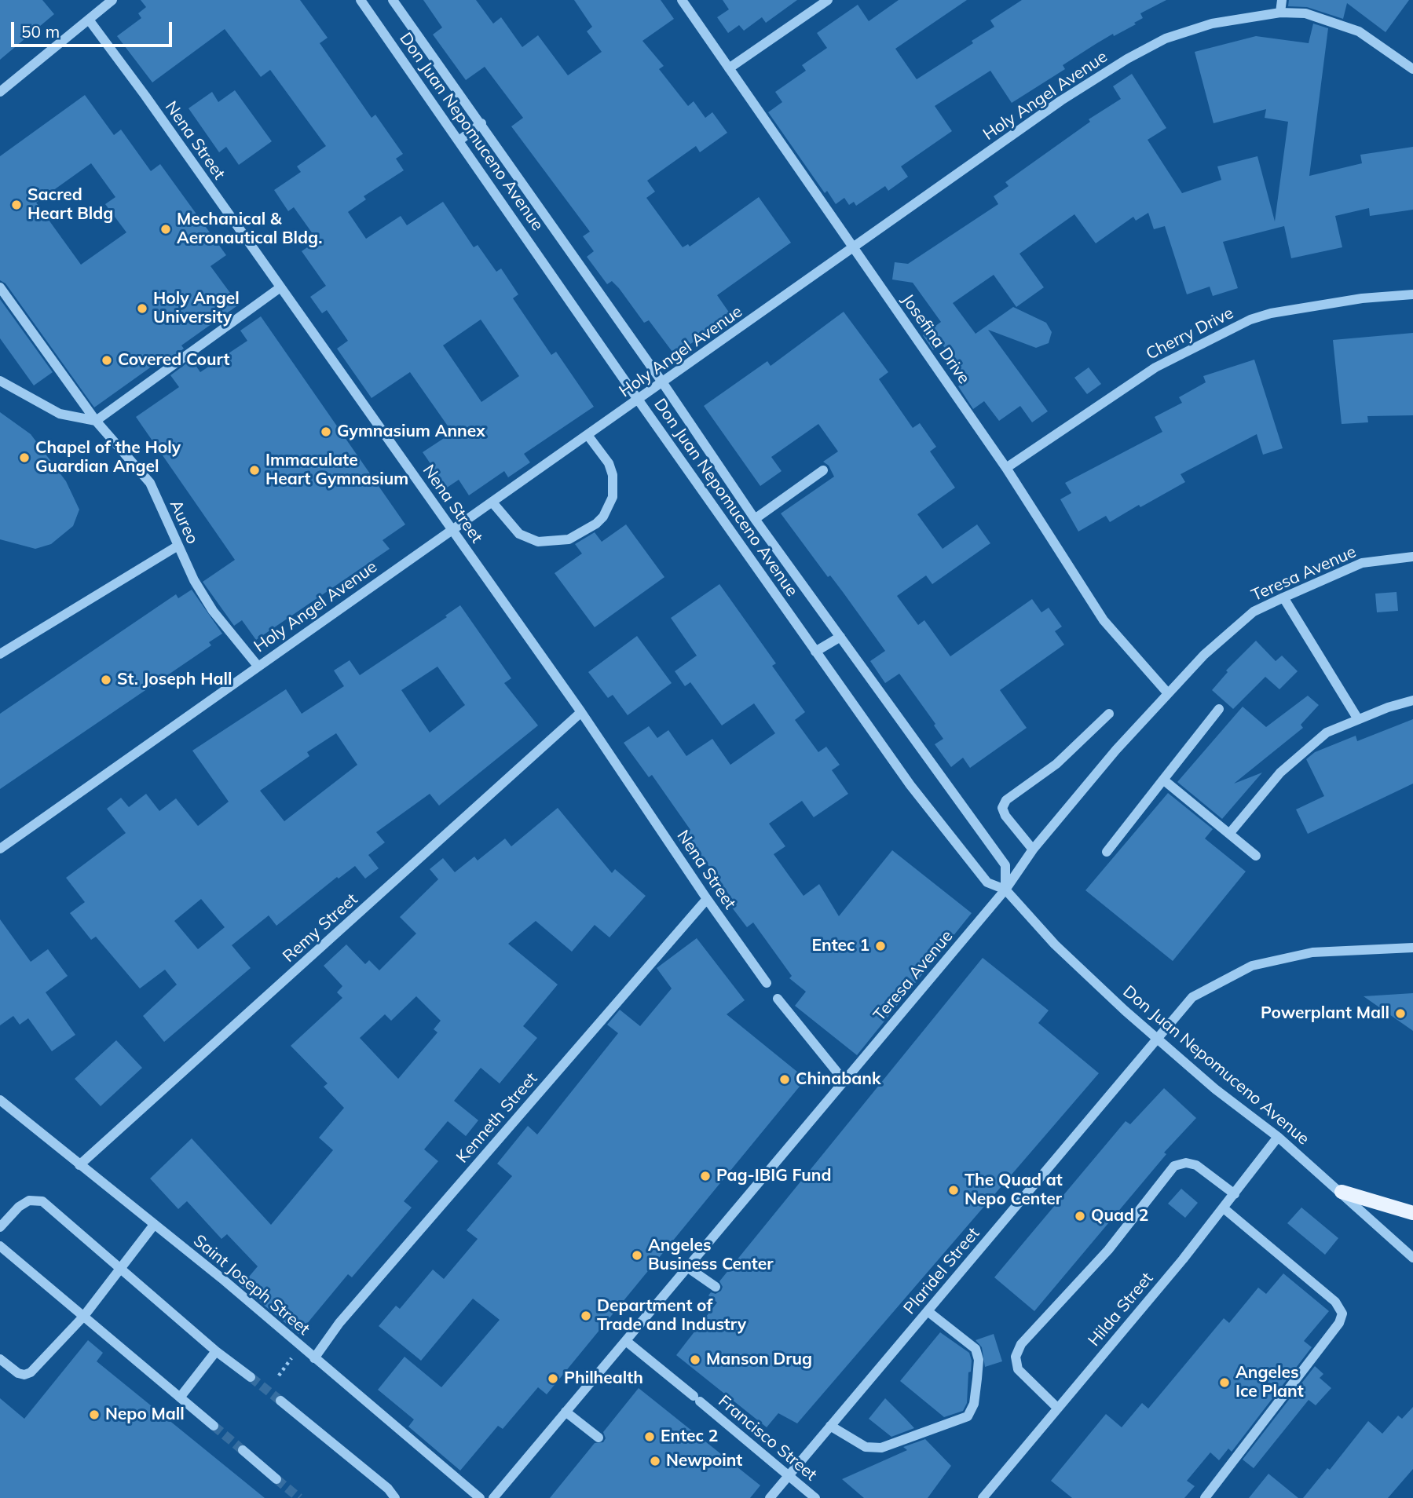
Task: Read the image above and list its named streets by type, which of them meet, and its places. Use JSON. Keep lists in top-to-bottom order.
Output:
{
  "streets": {
    "street": [
      "Holy Angel Avenue",
      "Don Juan Nepomuceno Avenue",
      "Nena Street",
      "Cherry Drive",
      "Josefina Drive",
      "Aureo",
      "Teresa Avenue",
      "Remy Street",
      "Kenneth Street",
      "Plaridel Street",
      "Saint Joseph Street",
      "Hilda Street",
      "Francisco Street"
    ]
  },
  "crossings": [
    ["Holy Angel Avenue", "Don Juan Nepomuceno Avenue"],
    ["Holy Angel Avenue", "Nena Street"],
    ["Holy Angel Avenue", "Josefina Drive"],
    ["Holy Angel Avenue", "Aureo"],
    ["Don Juan Nepomuceno Avenue", "Teresa Avenue"],
    ["Don Juan Nepomuceno Avenue", "Plaridel Street"],
    ["Don Juan Nepomuceno Avenue", "Hilda Street"],
    ["Nena Street", "Remy Street"],
    ["Nena Street", "Kenneth Street"],
    ["Cherry Drive", "Josefina Drive"],
    ["Josefina Drive", "Teresa Avenue"],
    ["Teresa Avenue", "Francisco Street"],
    ["Remy Street", "Saint Joseph Street"],
    ["Kenneth Street", "Saint Joseph Street"],
    ["Plaridel Street", "Francisco Street"]
  ],
  "places": [
    "Sacred Heart Bldg",
    "Mechanical & Aeronautical Bldg.",
    "Holy Angel University",
    "Covered Court",
    "Gymnasium Annex",
    "Chapel of the Holy Guardian Angel",
    "Immaculate Heart Gymnasium",
    "St. Joseph Hall",
    "Entec 1",
    "Powerplant Mall",
    "Chinabank",
    "Pag-IBIG Fund",
    "The Quad at Nepo Center",
    "Quad 2",
    "Angeles Business Center",
    "Department of Trade and Industry",
    "Manson Drug",
    "Philhealth",
    "Angeles Ice Plant",
    "Nepo Mall",
    "Entec 2",
    "Newpoint"
  ],
  "scale_bar": "50 m"
}
